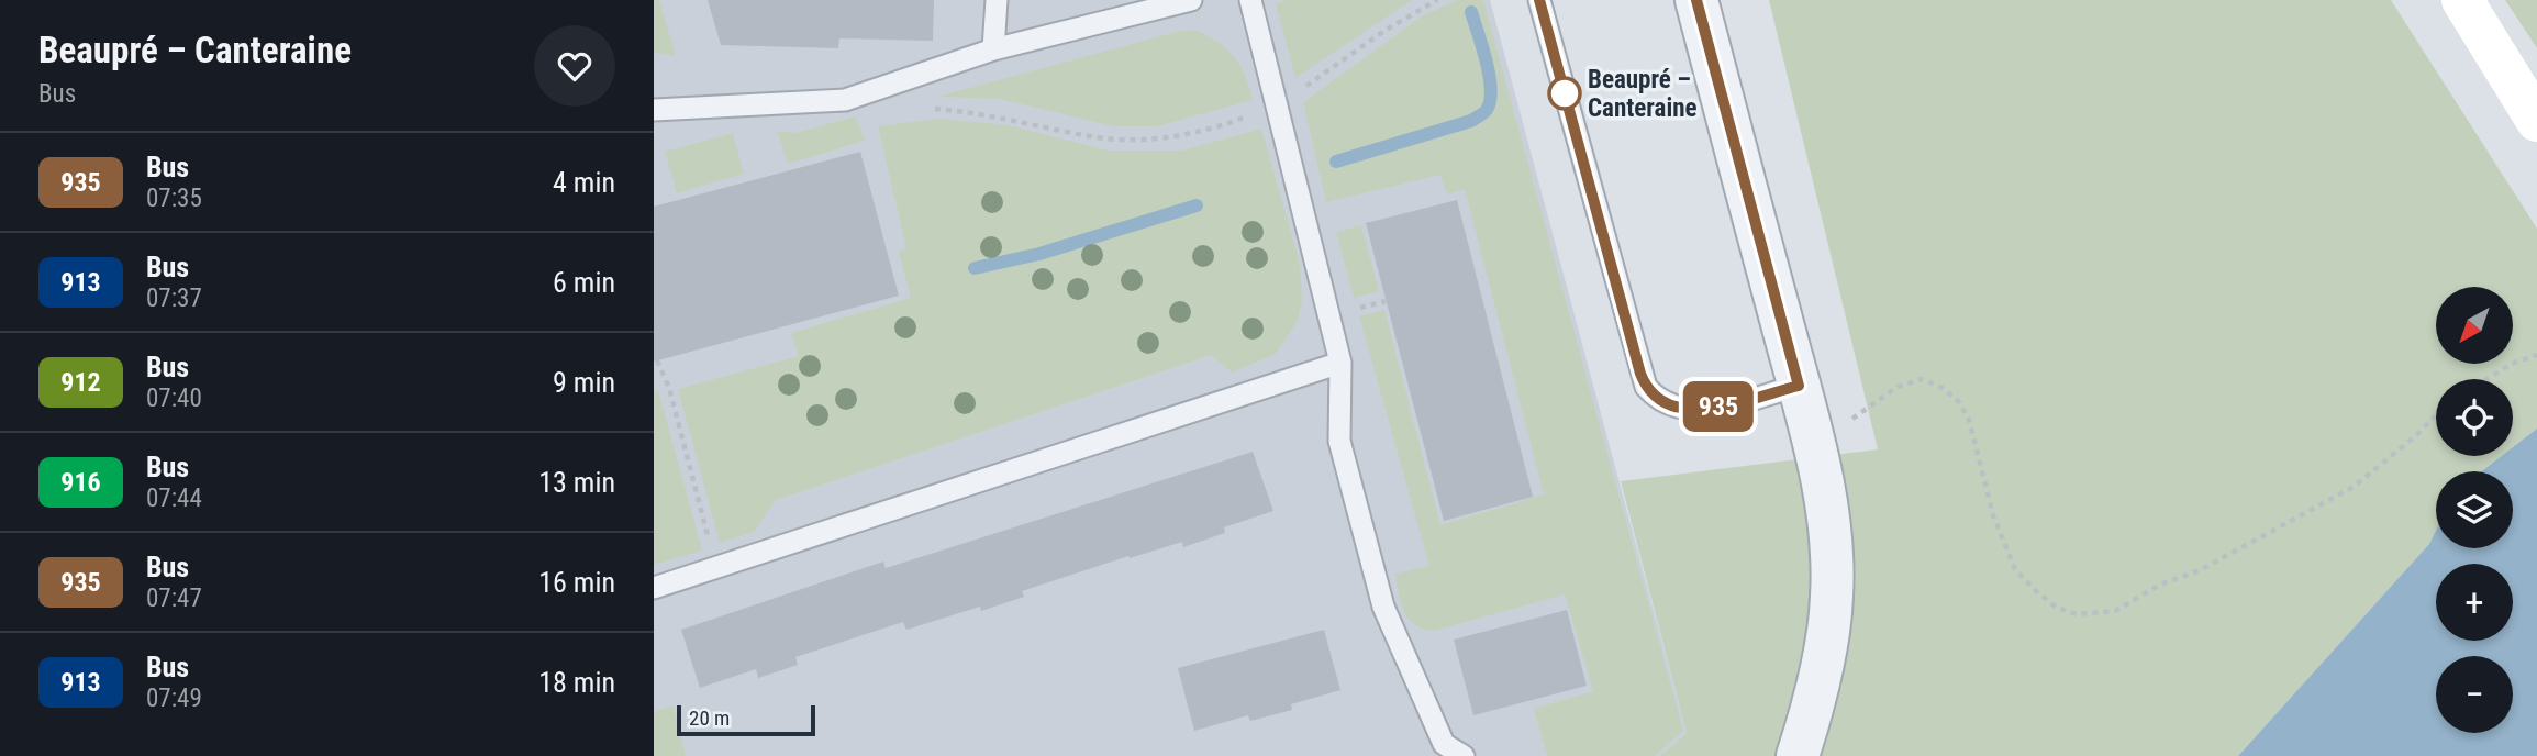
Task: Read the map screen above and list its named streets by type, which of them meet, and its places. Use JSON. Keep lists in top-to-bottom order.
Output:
{
  "places": ["Beaupré – Canteraine"],
  "lines": ["bus line 935"],
  "scale_bar": "20 m",
  "north": "bottom left",
  "page": {
    "heading": ["Beaupré – Canteraine", "Bus"],
    "on_map": "935",
    "list": [
      {
        "mark": "935",
        "name": "Bus",
        "note": "07:35",
        "value": "4 min"
      },
      {
        "mark": "913",
        "name": "Bus",
        "note": "07:37",
        "value": "6 min"
      },
      {
        "mark": "912",
        "name": "Bus",
        "note": "07:40",
        "value": "9 min"
      },
      {
        "mark": "916",
        "name": "Bus",
        "note": "07:44",
        "value": "13 min"
      },
      {
        "mark": "935",
        "name": "Bus",
        "note": "07:47",
        "value": "16 min"
      },
      {
        "mark": "913",
        "name": "Bus",
        "note": "07:49",
        "value": "18 min"
      }
    ],
    "map_buttons": ["+", "−"],
    "scale": "20 m"
  }
}
